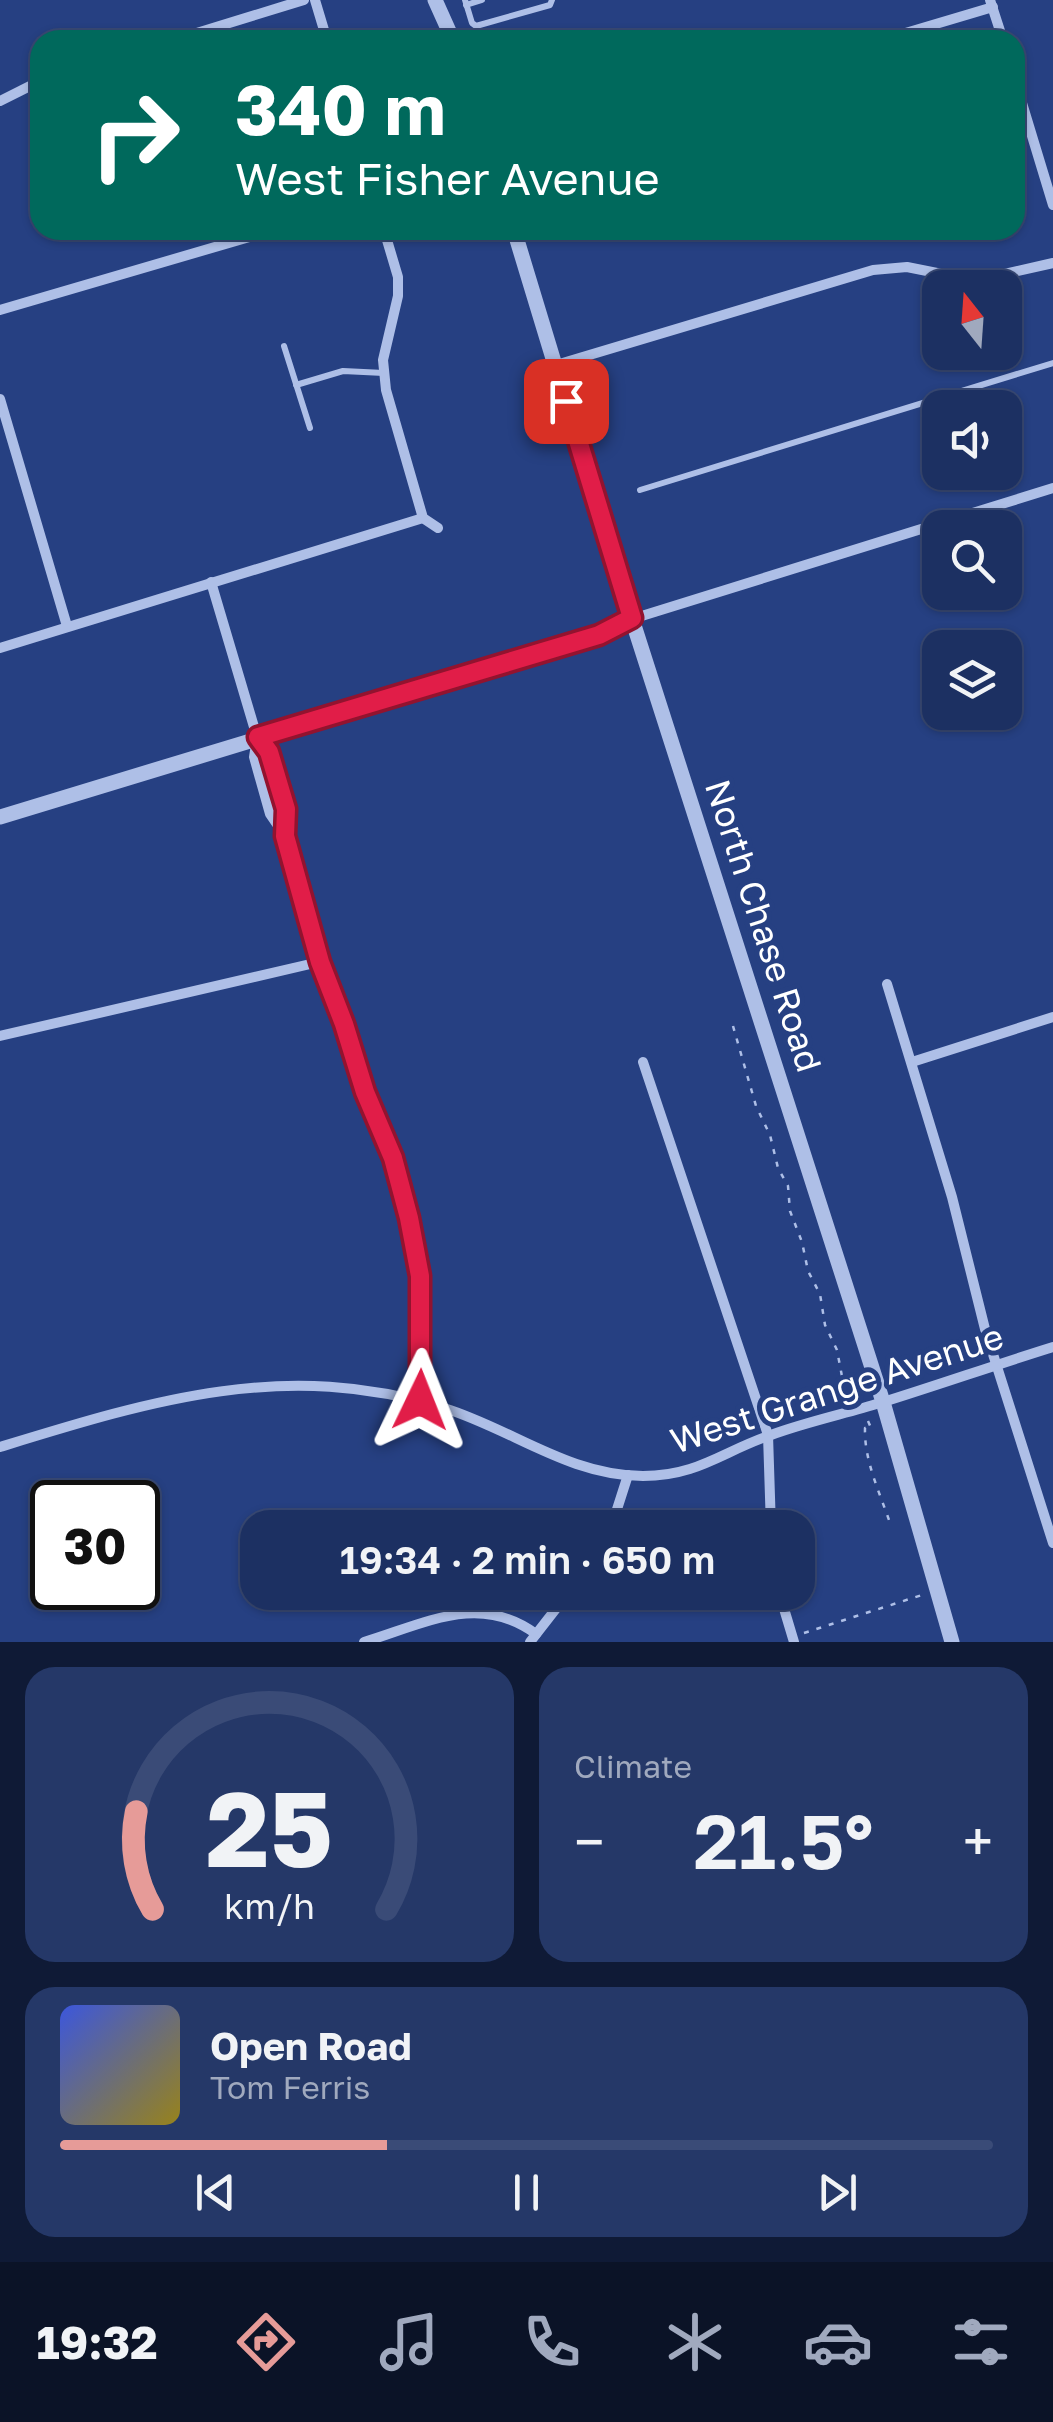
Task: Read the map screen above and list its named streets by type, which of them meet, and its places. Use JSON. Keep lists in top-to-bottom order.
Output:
{
  "streets": {
    "street": ["North Chase Road", "West Grange Avenue"]
  },
  "crossings": [
    ["North Chase Road", "West Grange Avenue"]
  ],
  "north": "top",
  "page": {
    "turn": ["340 m", "West Fisher Avenue"],
    "limit": "30",
    "trip": "19:34 · 2 min · 650 m",
    "tile": "Climate",
    "heat": ["−", "21.5°", "+"],
    "song": ["Open Road", "Tom Ferris"],
    "tabs": "19:32",
    "gauge": ["25", "km/h"]
  }
}
